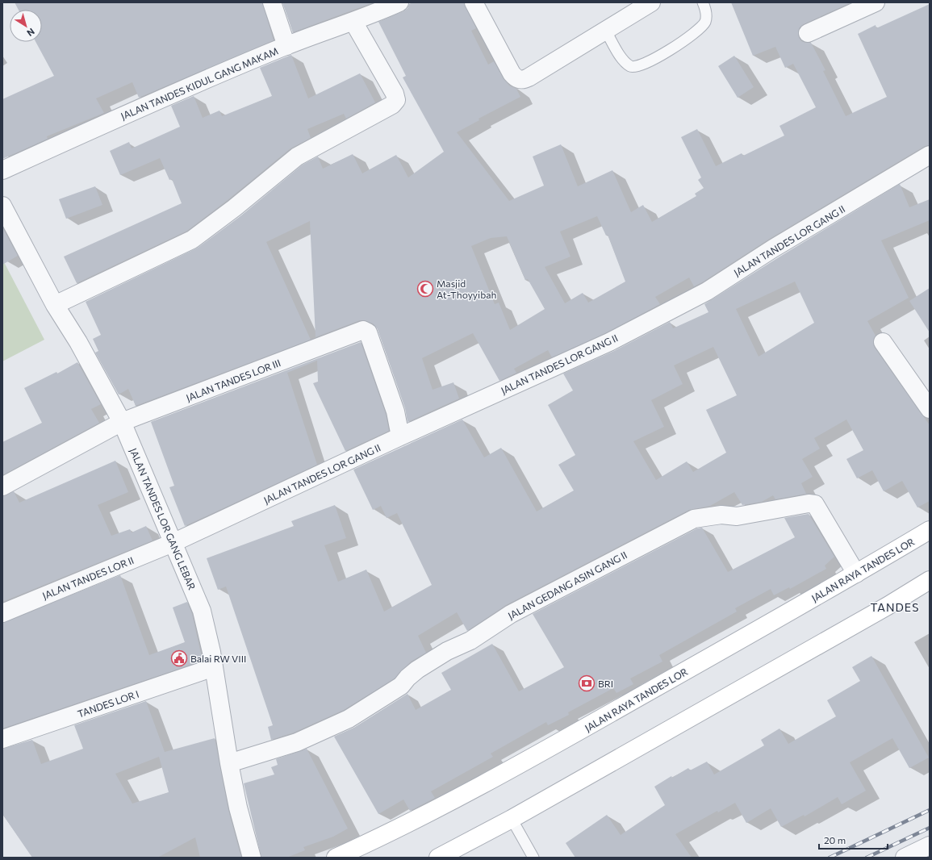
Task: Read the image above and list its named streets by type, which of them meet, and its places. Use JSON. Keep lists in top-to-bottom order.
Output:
{
  "streets": {
    "main road": ["JALAN RAYA TANDES LOR"],
    "street": [
      "JALAN TANDES KIDUL GANG MAKAM",
      "JALAN TANDES LOR GANG II",
      "JALAN TANDES LOR III",
      "JALAN TANDES LOR GANG LEBAR",
      "JALAN TANDES LOR II",
      "JALAN GEDANG ASIN GANG II",
      "TANDES LOR I"
    ]
  },
  "crossings": [
    ["JALAN TANDES LOR GANG II", "JALAN TANDES LOR III"],
    ["JALAN TANDES LOR GANG II", "JALAN TANDES LOR GANG LEBAR"],
    ["JALAN TANDES LOR GANG II", "JALAN TANDES LOR II"],
    ["JALAN TANDES LOR III", "JALAN TANDES LOR GANG LEBAR"],
    ["JALAN TANDES LOR GANG LEBAR", "JALAN TANDES LOR II"],
    ["JALAN TANDES LOR GANG LEBAR", "JALAN GEDANG ASIN GANG II"],
    ["JALAN TANDES LOR GANG LEBAR", "TANDES LOR I"],
    ["JALAN RAYA TANDES LOR", "JALAN GEDANG ASIN GANG II"]
  ],
  "districts": ["TANDES"],
  "places": {
    "mosque": ["Masjid At-Thoyyibah"],
    "public building": ["Balai RW VIII"],
    "bank": ["BRI"]
  },
  "scale_bar": "20 m",
  "north": "bottom right"
}
